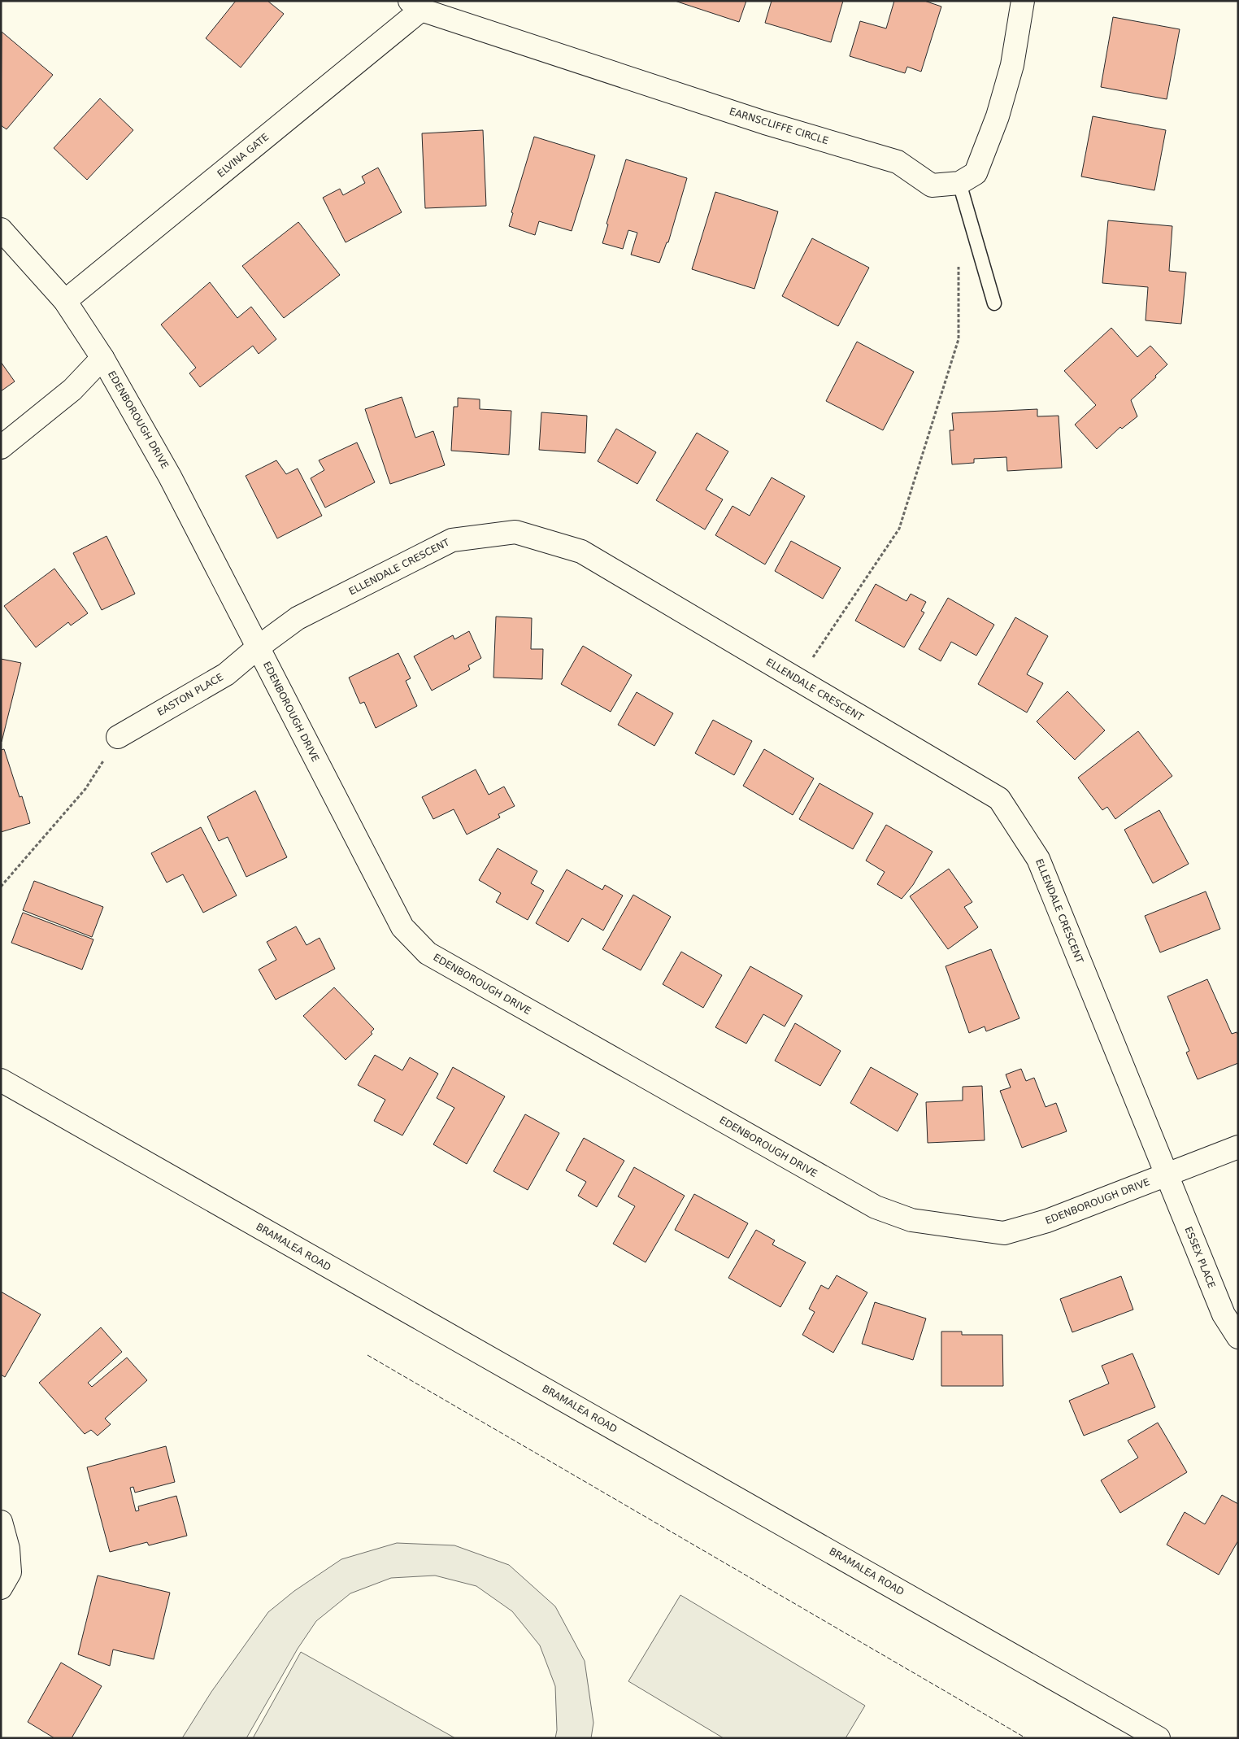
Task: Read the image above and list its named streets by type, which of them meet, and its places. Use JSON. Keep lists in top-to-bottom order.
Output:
{
  "streets": {
    "street": [
      "EARNSCLIFFE CIRCLE",
      "ELVINA GATE",
      "EDENBOROUGH DRIVE",
      "ELLENDALE CRESCENT",
      "EASTON PLACE",
      "BRAMALEA ROAD",
      "ESSEX PLACE"
    ]
  },
  "crossings": [
    ["EARNSCLIFFE CIRCLE", "ELVINA GATE"],
    ["ELVINA GATE", "EDENBOROUGH DRIVE"],
    ["EDENBOROUGH DRIVE", "ELLENDALE CRESCENT"],
    ["EDENBOROUGH DRIVE", "EASTON PLACE"],
    ["EDENBOROUGH DRIVE", "ESSEX PLACE"],
    ["ELLENDALE CRESCENT", "EASTON PLACE"],
    ["ELLENDALE CRESCENT", "ESSEX PLACE"]
  ]
}
